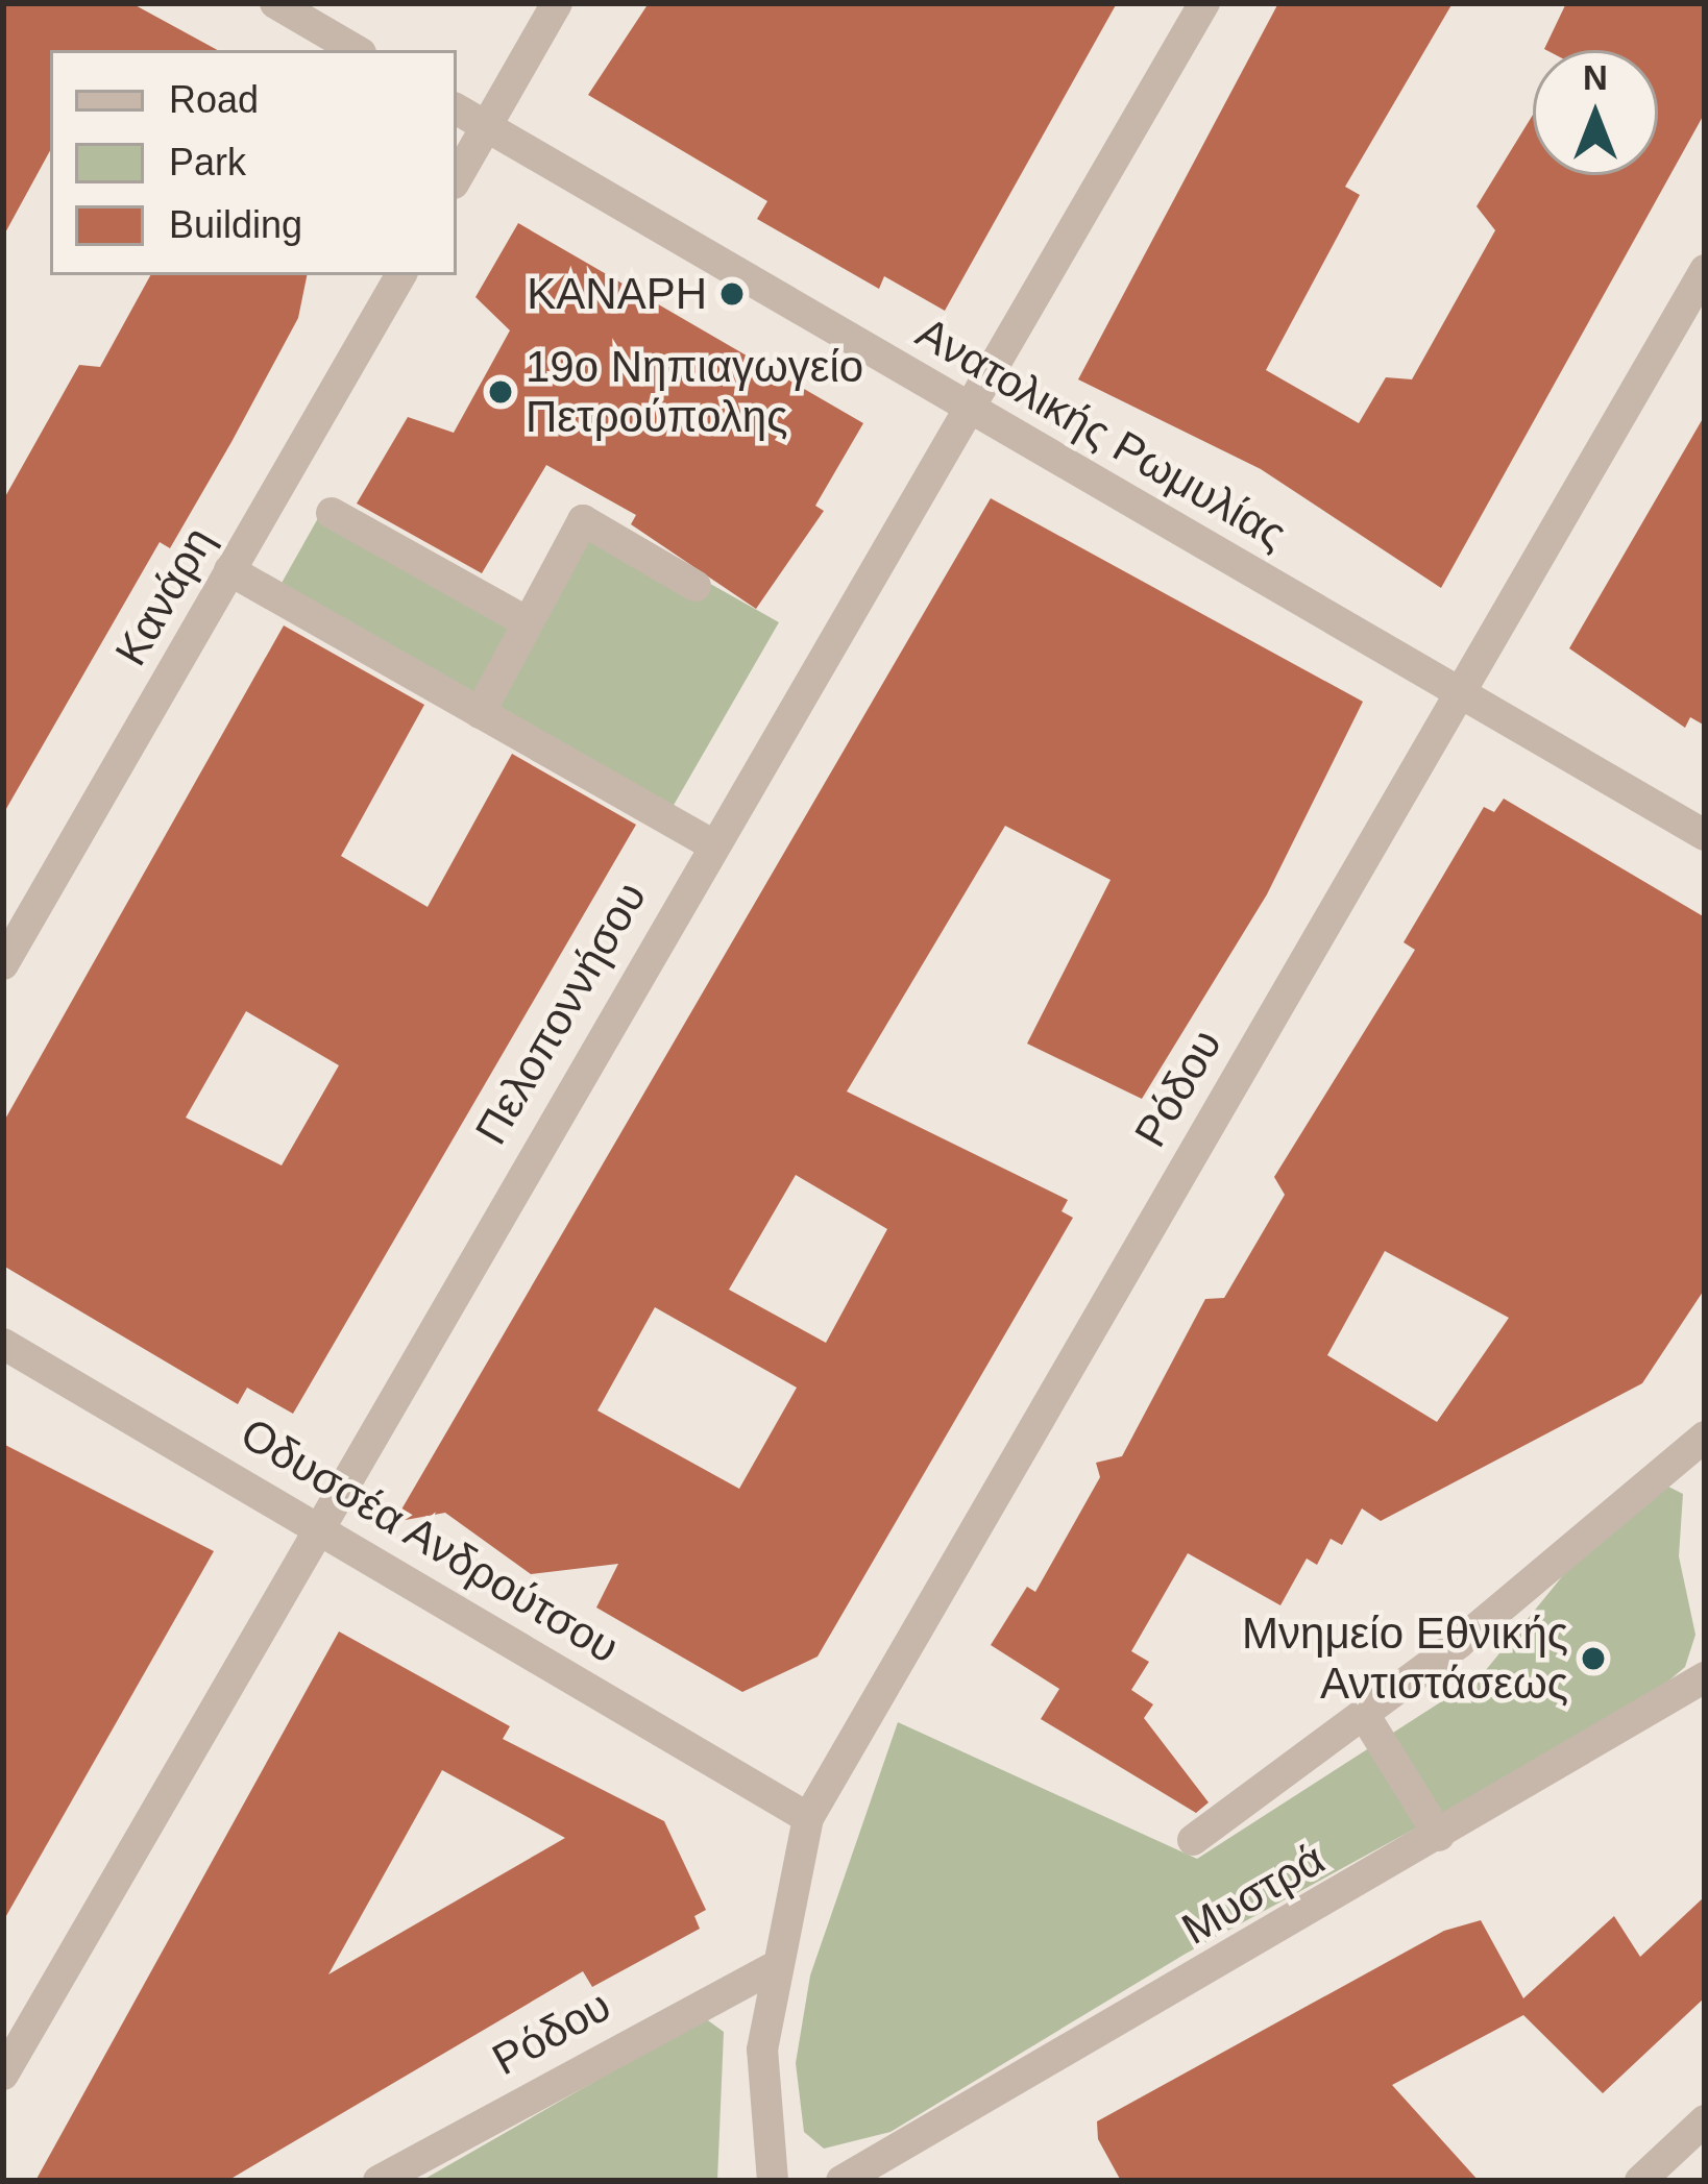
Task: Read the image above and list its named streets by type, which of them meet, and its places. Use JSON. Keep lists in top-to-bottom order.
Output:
{
  "streets": {
    "street": [
      "Ανατολικής Ρωμυλίας",
      "Κανάρη",
      "Πελοποννήσου",
      "Ρόδου",
      "Οδυσσέα Ανδρούτσου",
      "Μυστρά"
    ]
  },
  "crossings": [
    ["Ανατολικής Ρωμυλίας", "Πελοποννήσου"],
    ["Ανατολικής Ρωμυλίας", "Ρόδου"],
    ["Πελοποννήσου", "Οδυσσέα Ανδρούτσου"],
    ["Ρόδου", "Οδυσσέα Ανδρούτσου"]
  ],
  "places": ["ΚΑΝΑΡΗ", "19ο Νηπιαγωγείο Πετρούπολης", "Μνημείο Εθνικής Αντιστάσεως"],
  "legend": ["Road", "Park", "Building"],
  "north": "top"
}
